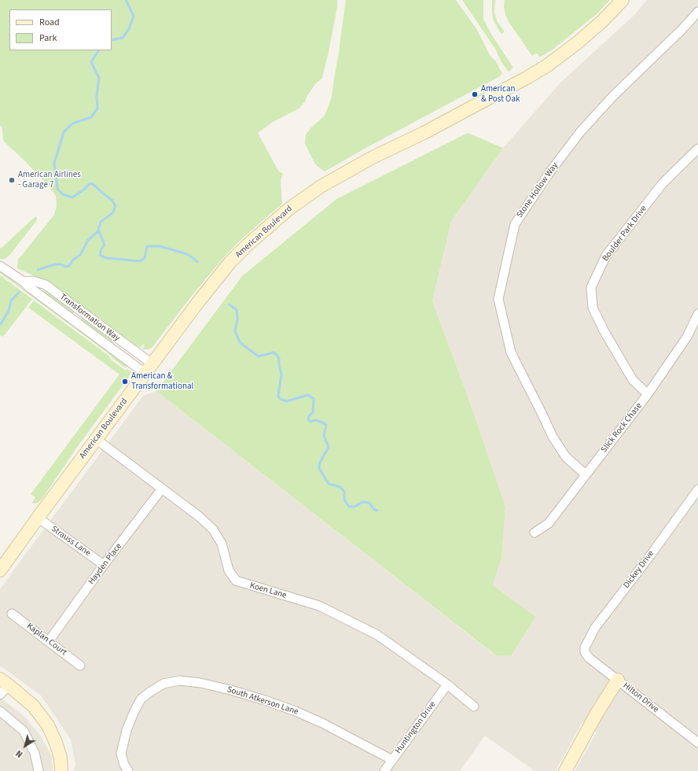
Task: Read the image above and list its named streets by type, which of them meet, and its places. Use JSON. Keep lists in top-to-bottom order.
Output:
{
  "streets": {
    "street": [
      "Stone Hollow Way",
      "American Boulevard",
      "Boulder Park Drive",
      "Transformation Way",
      "Slick Rock Chase",
      "Strauss Lane",
      "Hayden Place",
      "Dickey Drive",
      "Koen Lane",
      "Kaplan Court",
      "Hilton Drive",
      "South Atkerson Lane",
      "Huntington Drive"
    ]
  },
  "crossings": [
    ["Stone Hollow Way", "Slick Rock Chase"],
    ["American Boulevard", "Transformation Way"],
    ["American Boulevard", "Strauss Lane"],
    ["American Boulevard", "Koen Lane"],
    ["Boulder Park Drive", "Slick Rock Chase"],
    ["Strauss Lane", "Hayden Place"],
    ["Hayden Place", "Koen Lane"],
    ["Hayden Place", "Kaplan Court"],
    ["Dickey Drive", "Hilton Drive"],
    ["Koen Lane", "Huntington Drive"],
    ["South Atkerson Lane", "Huntington Drive"]
  ],
  "places": ["American & Post Oak", "American Airlines - Garage 7", "American & Transformational"],
  "legend": ["Road", "Park"],
  "north": "bottom left"
}
